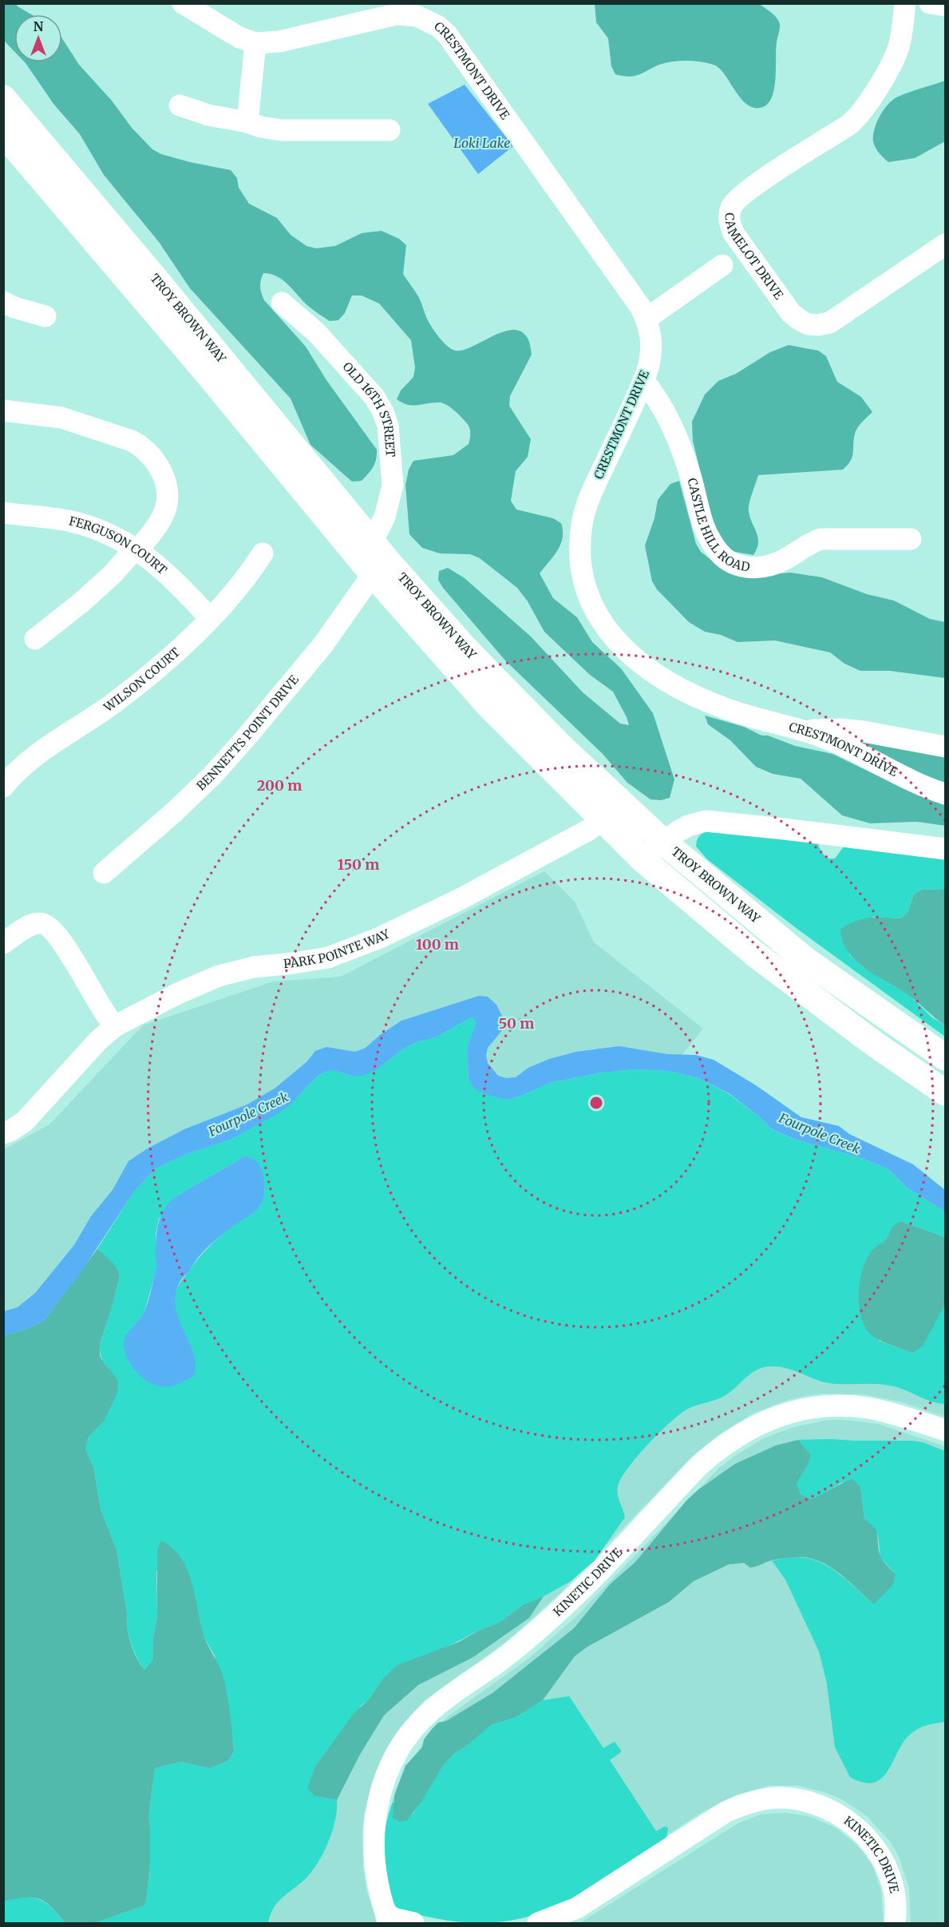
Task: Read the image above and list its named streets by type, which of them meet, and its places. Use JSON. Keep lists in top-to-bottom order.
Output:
{
  "streets": {
    "main road": ["TROY BROWN WAY"],
    "street": [
      "CRESTMONT DRIVE",
      "CAMELOT DRIVE",
      "OLD 16TH STREET",
      "CASTLE HILL ROAD",
      "FERGUSON COURT",
      "WILSON COURT",
      "BENNETTS POINT DRIVE",
      "PARK POINTE WAY",
      "KINETIC DRIVE"
    ]
  },
  "crossings": [
    ["CRESTMONT DRIVE", "CASTLE HILL ROAD"],
    ["TROY BROWN WAY", "OLD 16TH STREET"],
    ["TROY BROWN WAY", "BENNETTS POINT DRIVE"],
    ["TROY BROWN WAY", "PARK POINTE WAY"],
    ["FERGUSON COURT", "WILSON COURT"]
  ],
  "water": ["Loki Lake", "Fourpole Creek"],
  "north": "top",
  "rings": [
    "200 m",
    "150 m",
    "100 m",
    "50 m"
  ]
}
